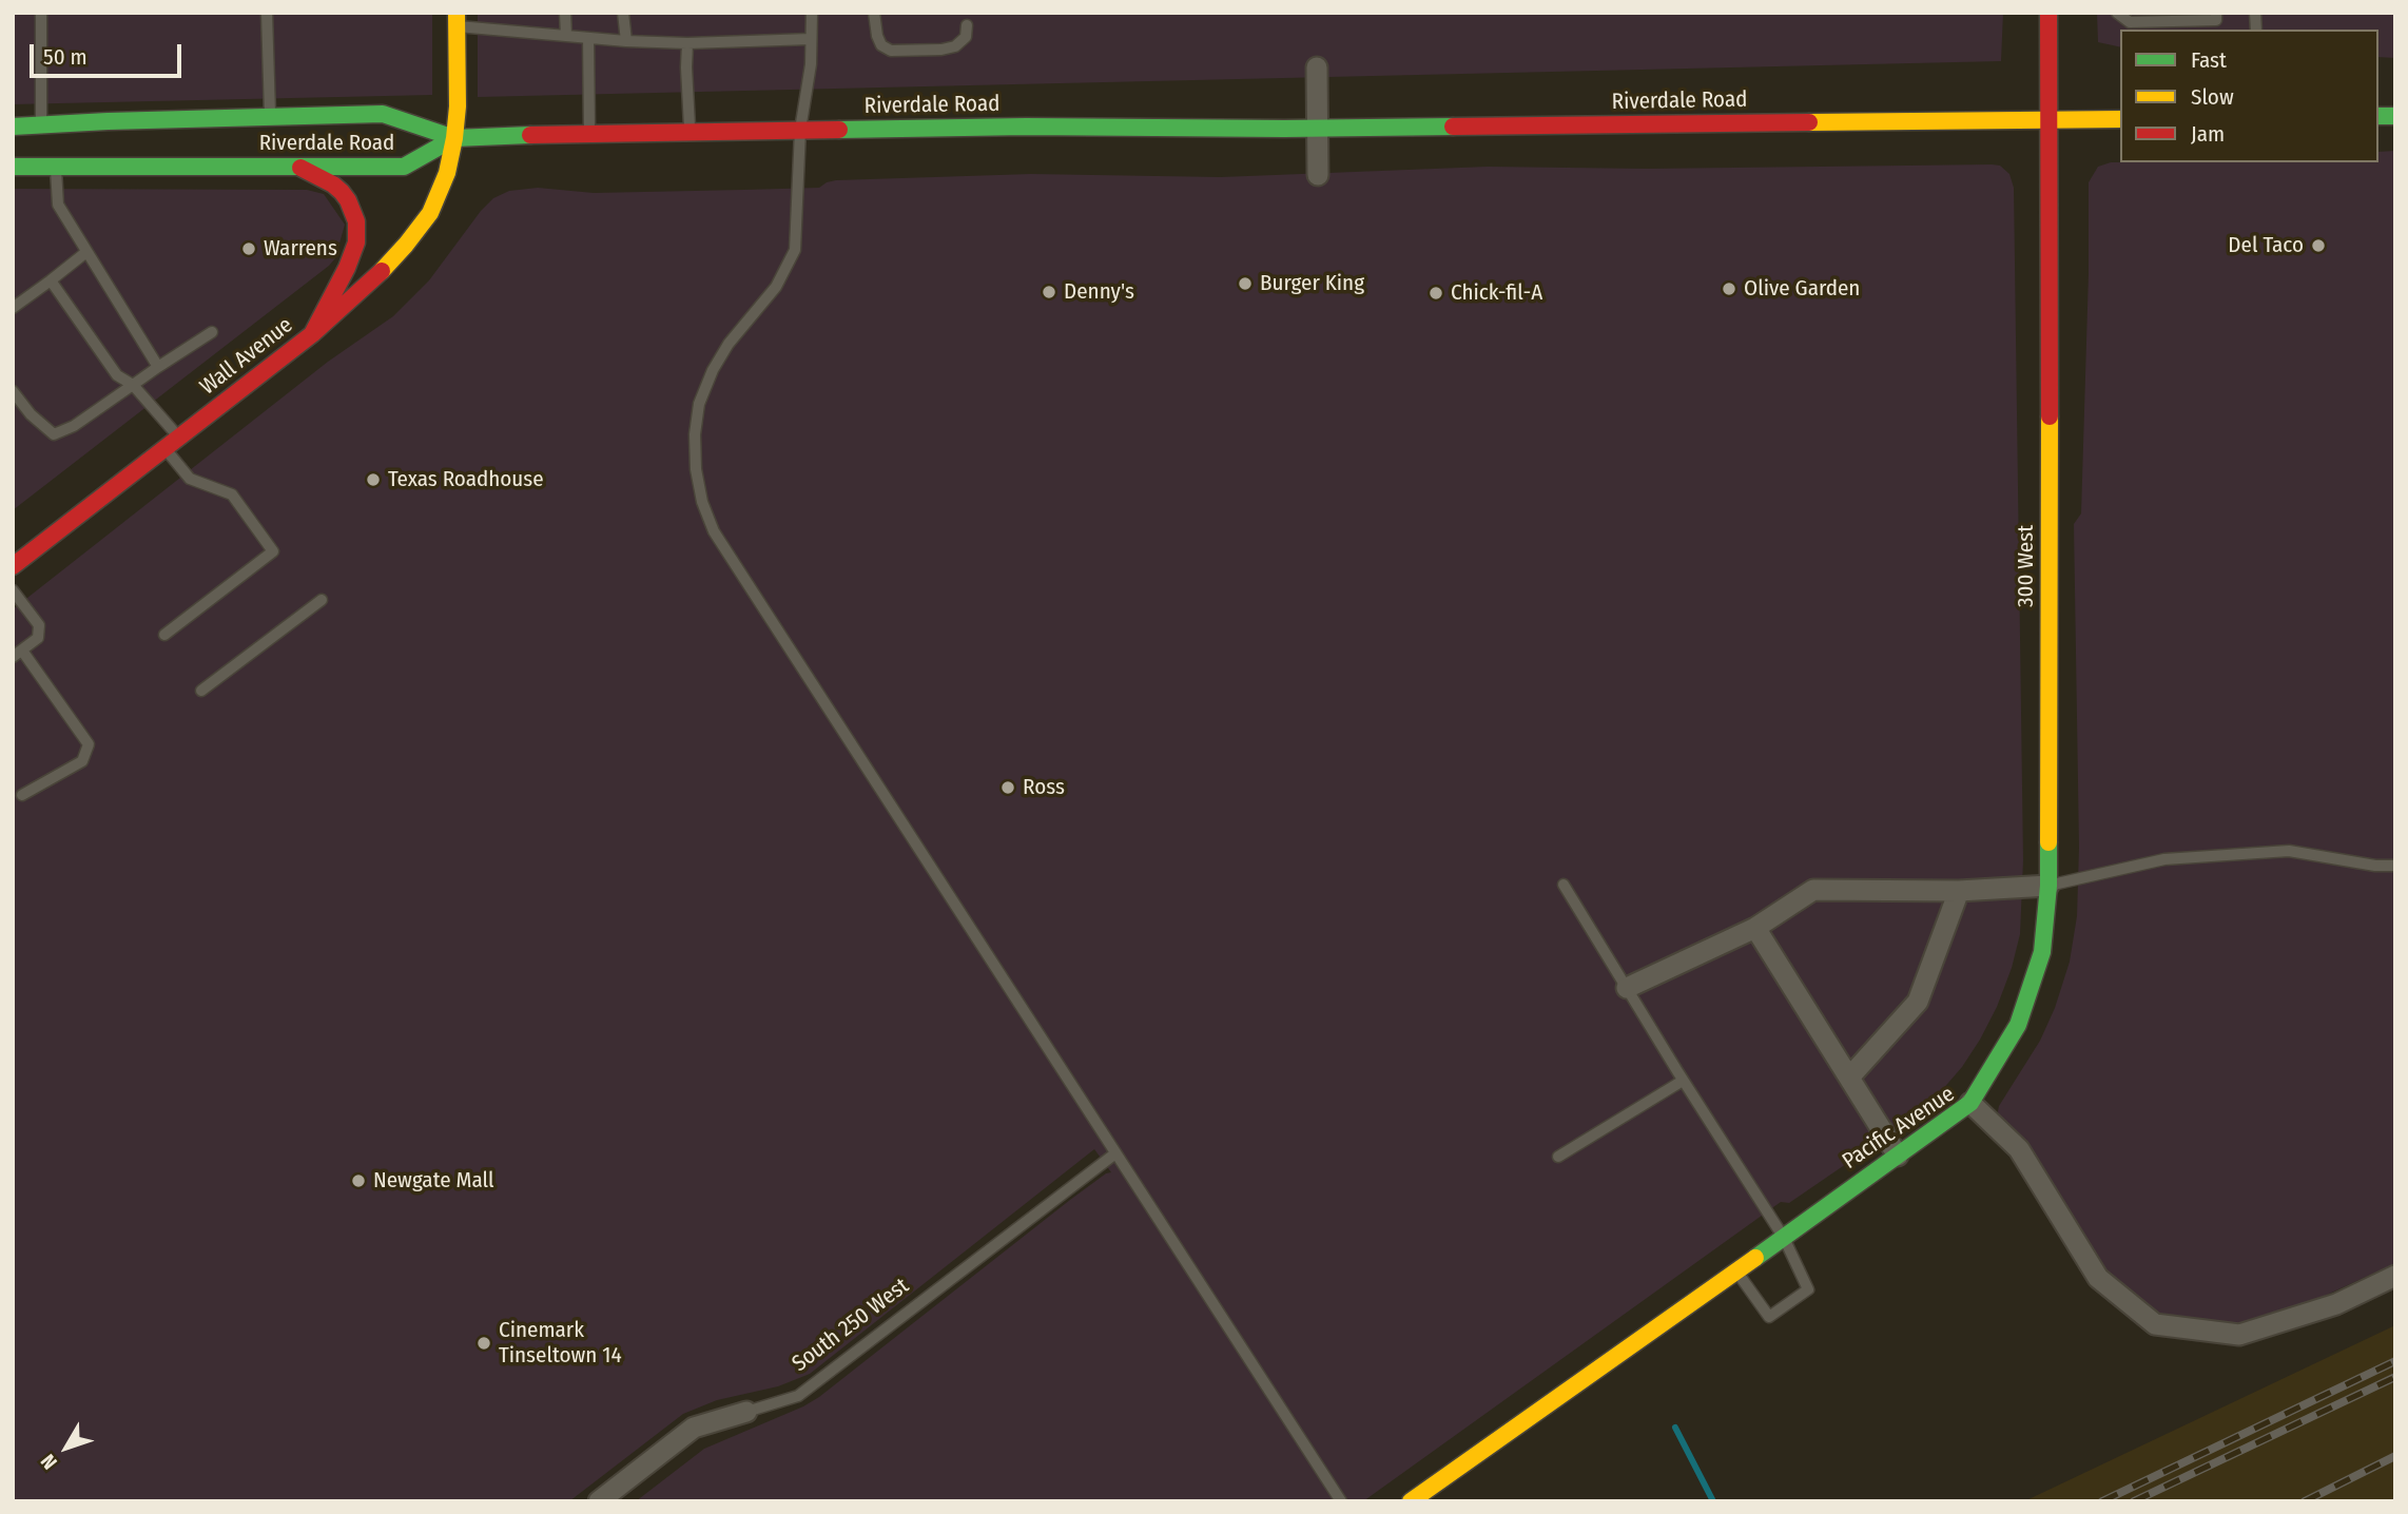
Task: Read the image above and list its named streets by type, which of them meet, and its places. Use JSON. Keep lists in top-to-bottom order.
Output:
{
  "streets": {
    "main road": [
      "Riverdale Road",
      "Wall Avenue",
      "300 West",
      "Pacific Avenue"
    ],
    "street": ["South 250 West"]
  },
  "crossings": [
    ["Riverdale Road", "Wall Avenue"],
    ["Riverdale Road", "300 West"],
    ["300 West", "Pacific Avenue"]
  ],
  "places": [
    "Del Taco",
    "Warrens",
    "Burger King",
    "Olive Garden",
    "Denny's",
    "Chick-fil-A",
    "Texas Roadhouse",
    "Ross",
    "Newgate Mall",
    "Cinemark Tinseltown 14"
  ],
  "legend": ["Fast", "Slow", "Jam"],
  "scale_bar": "50 m",
  "north": "bottom left"
}
